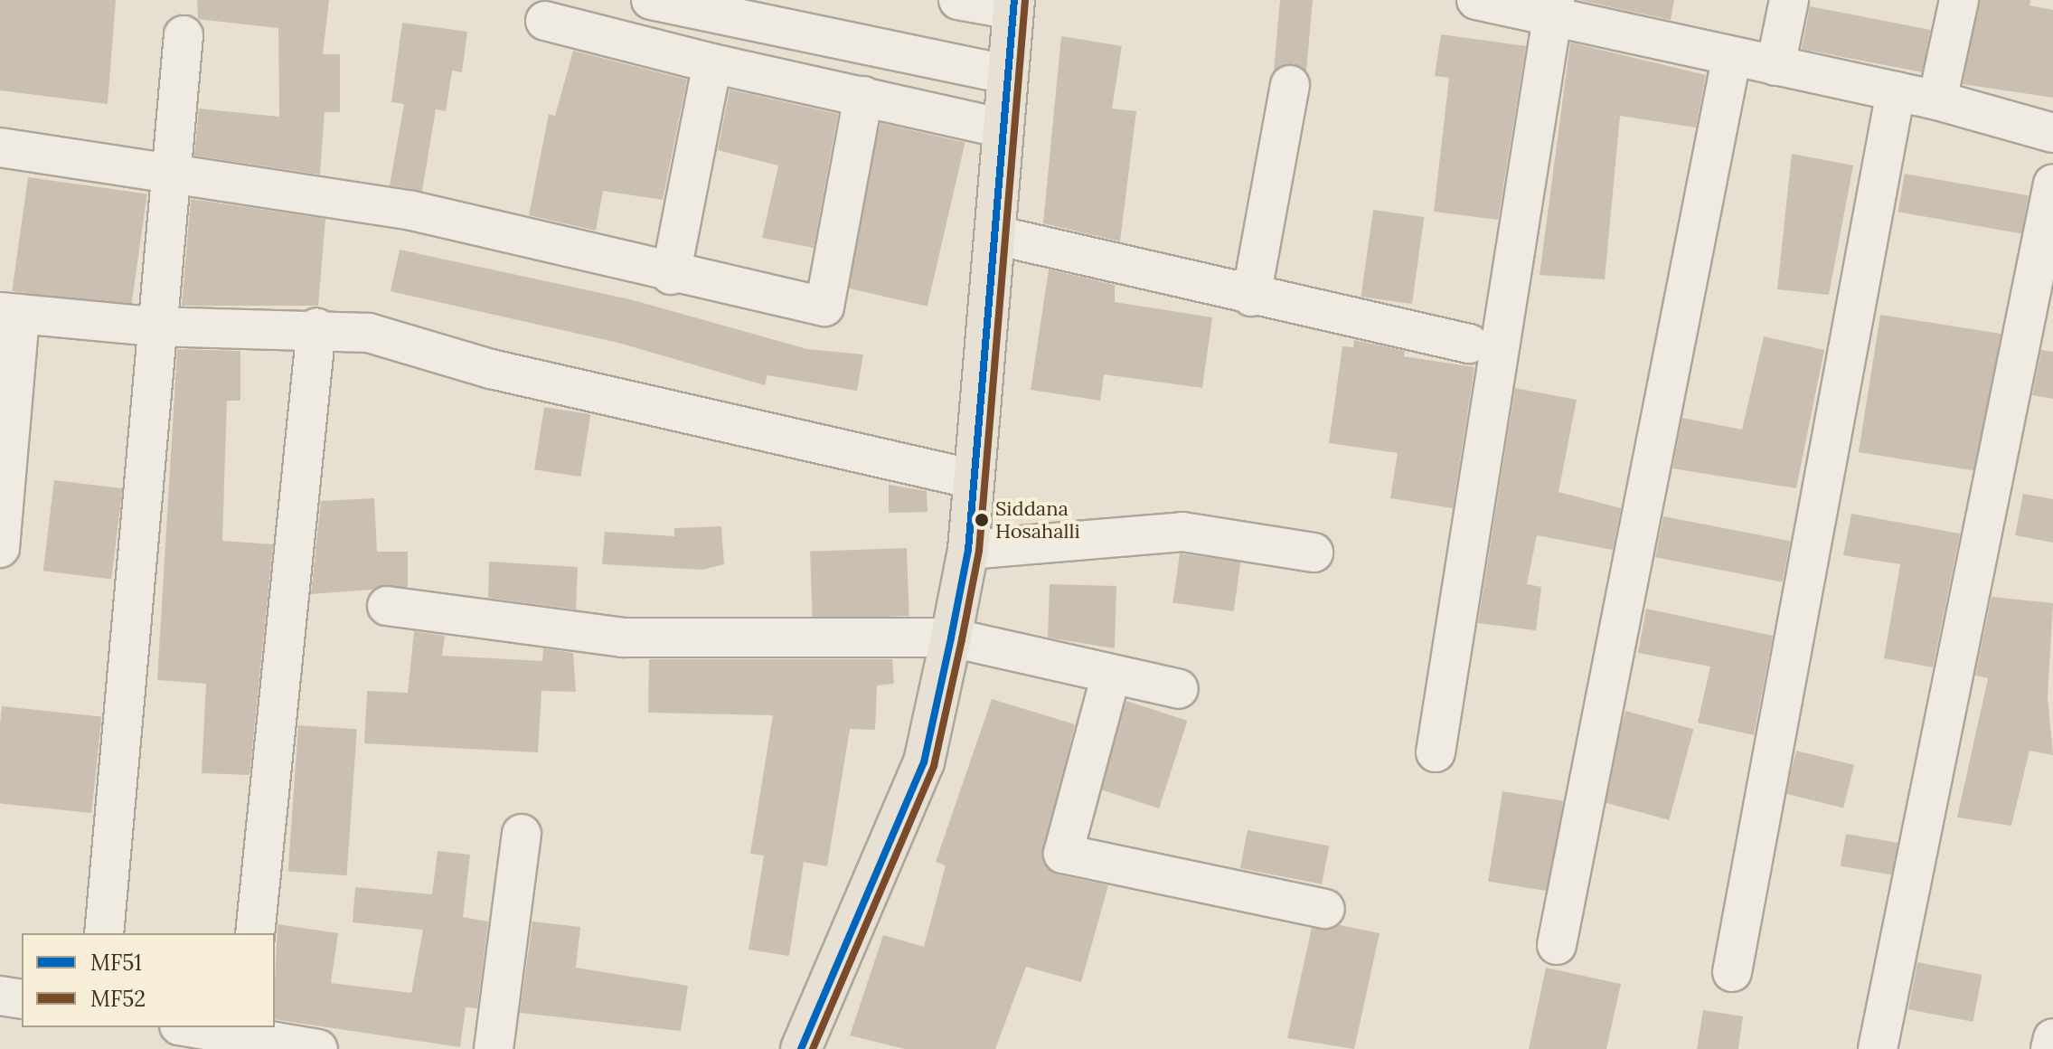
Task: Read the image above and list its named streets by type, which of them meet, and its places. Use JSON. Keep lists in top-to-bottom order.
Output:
{
  "places": ["Siddana Hosahalli"],
  "lines": ["transit line MF51", "transit line MF52"],
  "legend": ["MF51", "MF52"]
}
